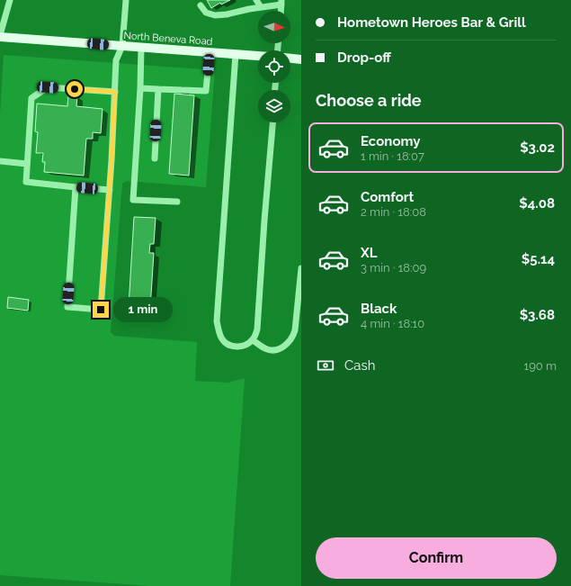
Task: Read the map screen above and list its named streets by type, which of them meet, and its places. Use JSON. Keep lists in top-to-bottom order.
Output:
{
  "streets": {
    "main road": ["North Beneva Road"]
  },
  "north": "right",
  "page": {
    "banner": ["Hometown Heroes Bar & Grill", "Drop-off"],
    "heading": "Choose a ride",
    "list": [
      {
        "name": "Economy",
        "note": "1 min · 18:07",
        "value": "$3.02"
      },
      {
        "name": "Comfort",
        "note": "2 min · 18:08",
        "value": "$4.08"
      },
      {
        "name": "XL",
        "note": "3 min · 18:09",
        "value": "$5.14"
      },
      {
        "name": "Black",
        "note": "4 min · 18:10",
        "value": "$3.68"
      }
    ],
    "bubble": "1 min",
    "pay": ["Cash", "190 m"],
    "buttons": "Confirm"
  }
}
